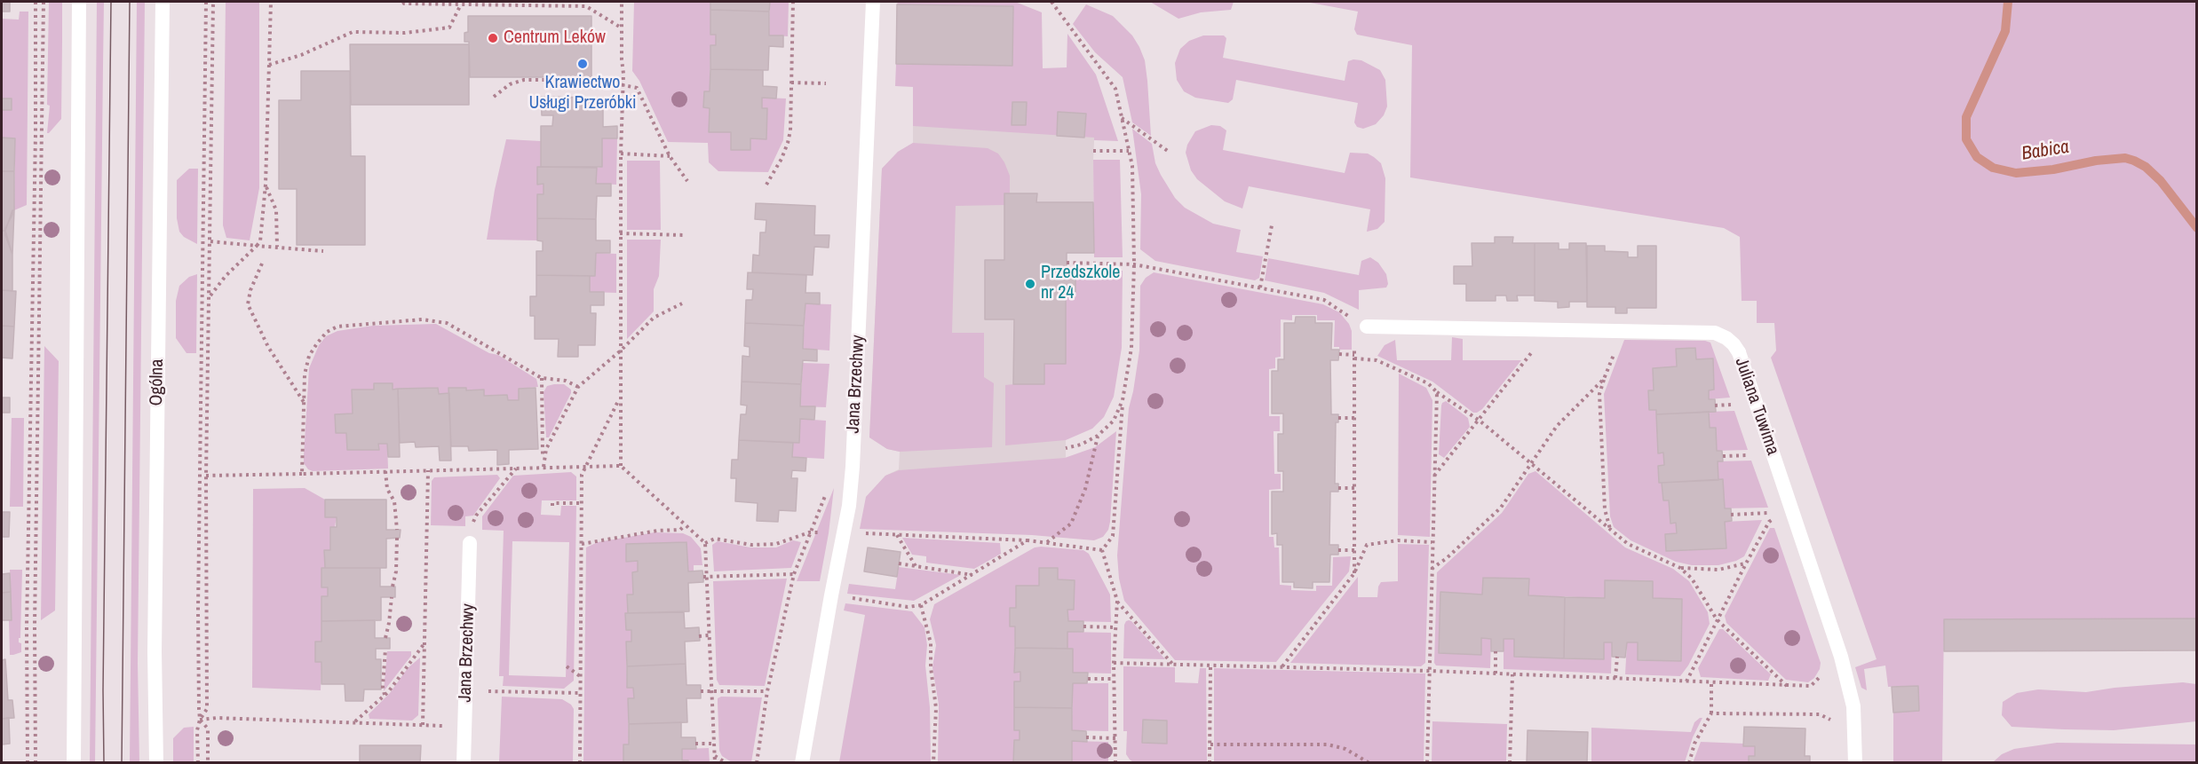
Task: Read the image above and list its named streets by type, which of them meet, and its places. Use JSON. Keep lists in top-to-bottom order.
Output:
{
  "streets": {
    "street": ["Ogólna", "Jana Brzechwy", "Juliana Tuwima"]
  },
  "water": ["Babica"],
  "places": ["Centrum Leków", "Krawiectwo Usługi Przeróbki", "Przedszkole nr 24"]
}
